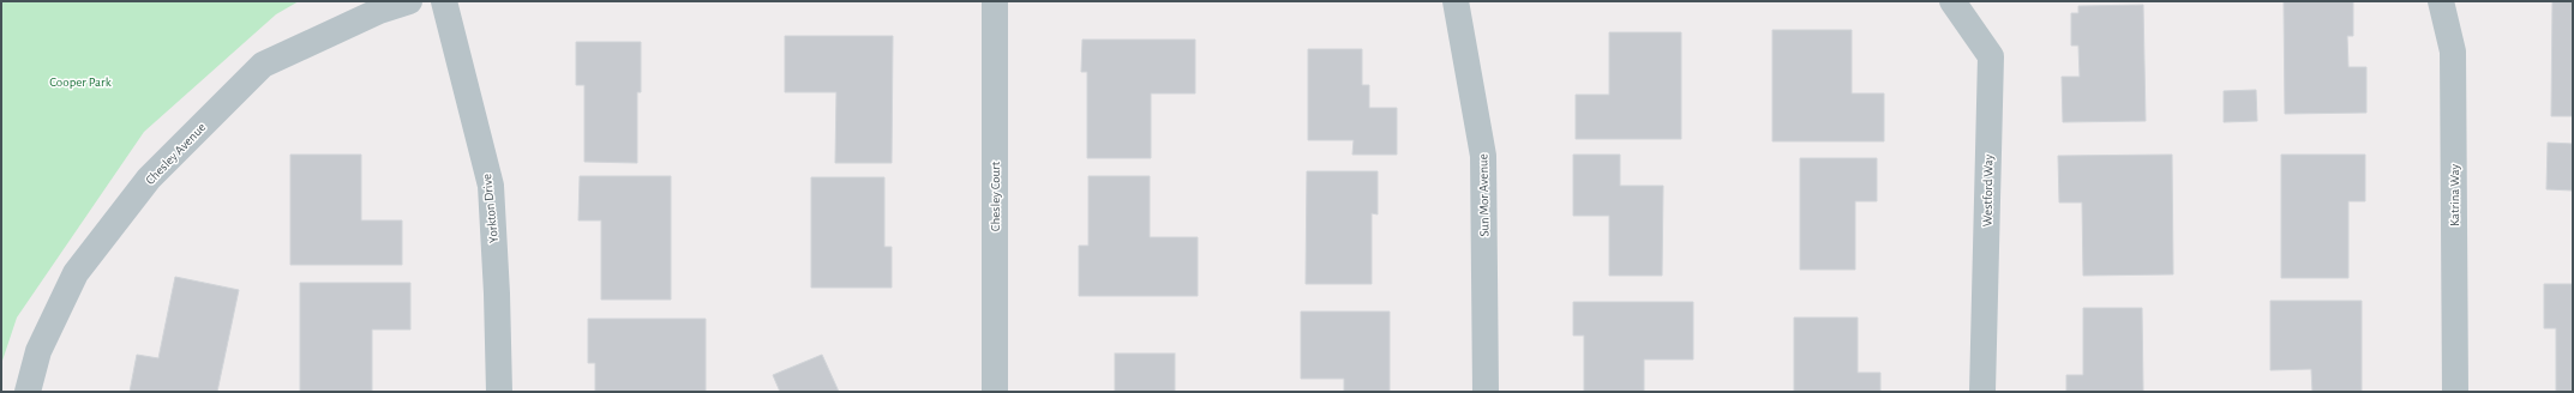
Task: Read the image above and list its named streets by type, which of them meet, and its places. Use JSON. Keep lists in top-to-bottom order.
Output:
{
  "streets": {
    "street": [
      "Chesley Avenue",
      "Westford Way",
      "Sun Mor Avenue",
      "Katrina Way",
      "Chesley Court",
      "Yorkton Drive"
    ]
  },
  "parks": ["Cooper Park"]
}
